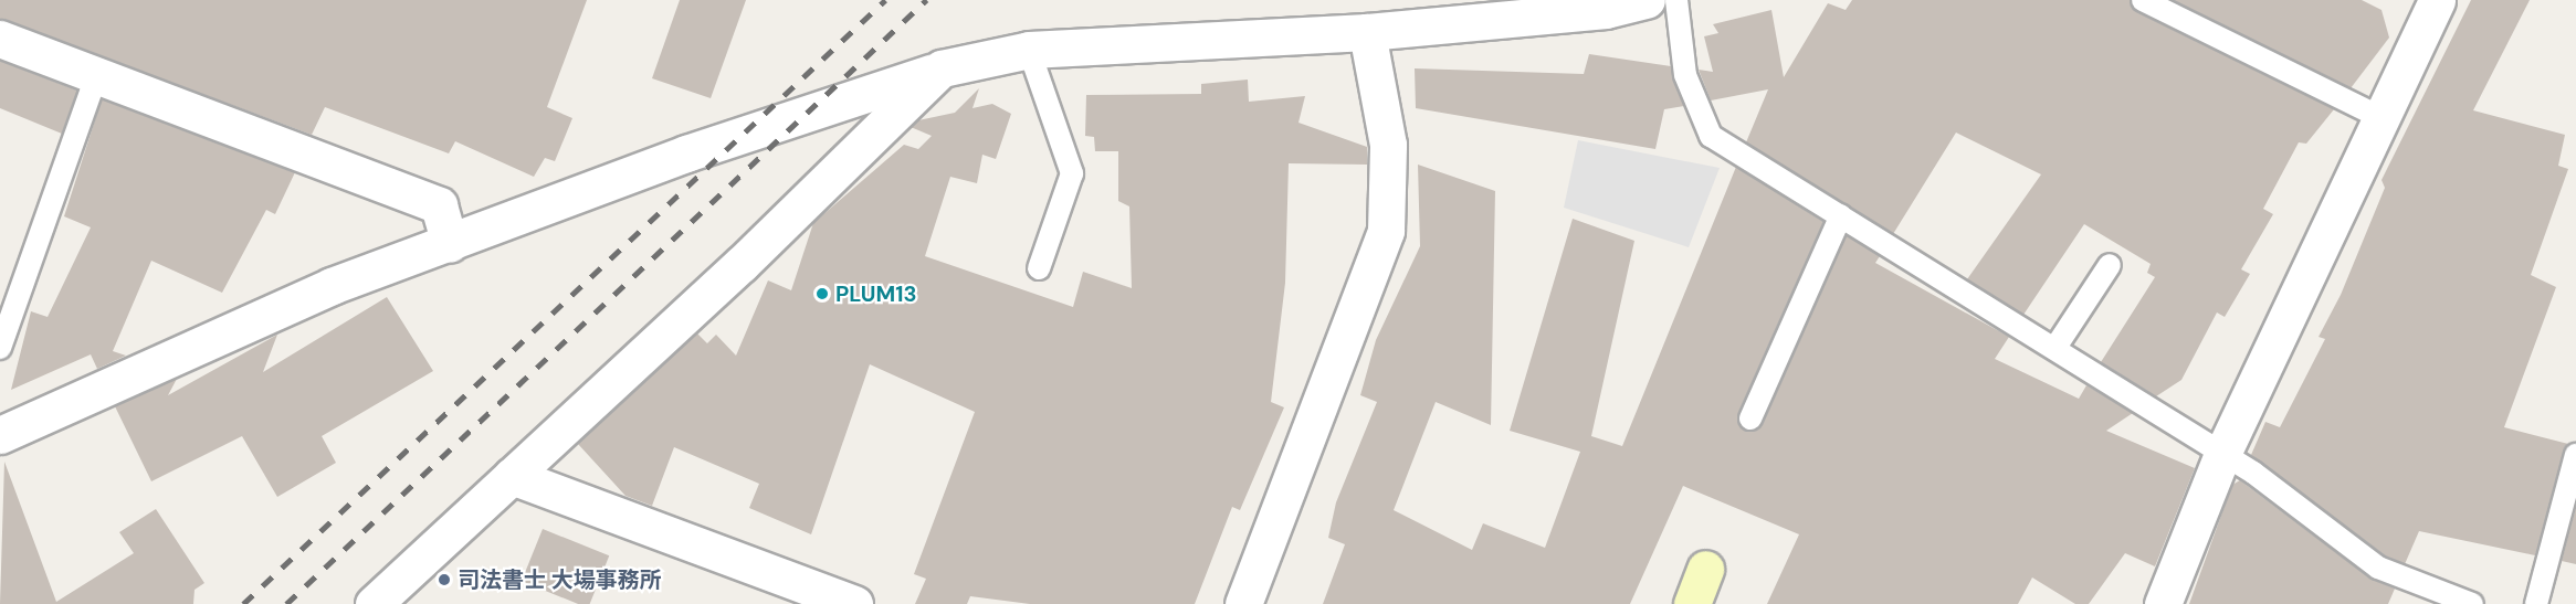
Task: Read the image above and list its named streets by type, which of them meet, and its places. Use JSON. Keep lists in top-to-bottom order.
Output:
{
  "places": ["PLUM13", "司法書士 大場事務所"]
}
